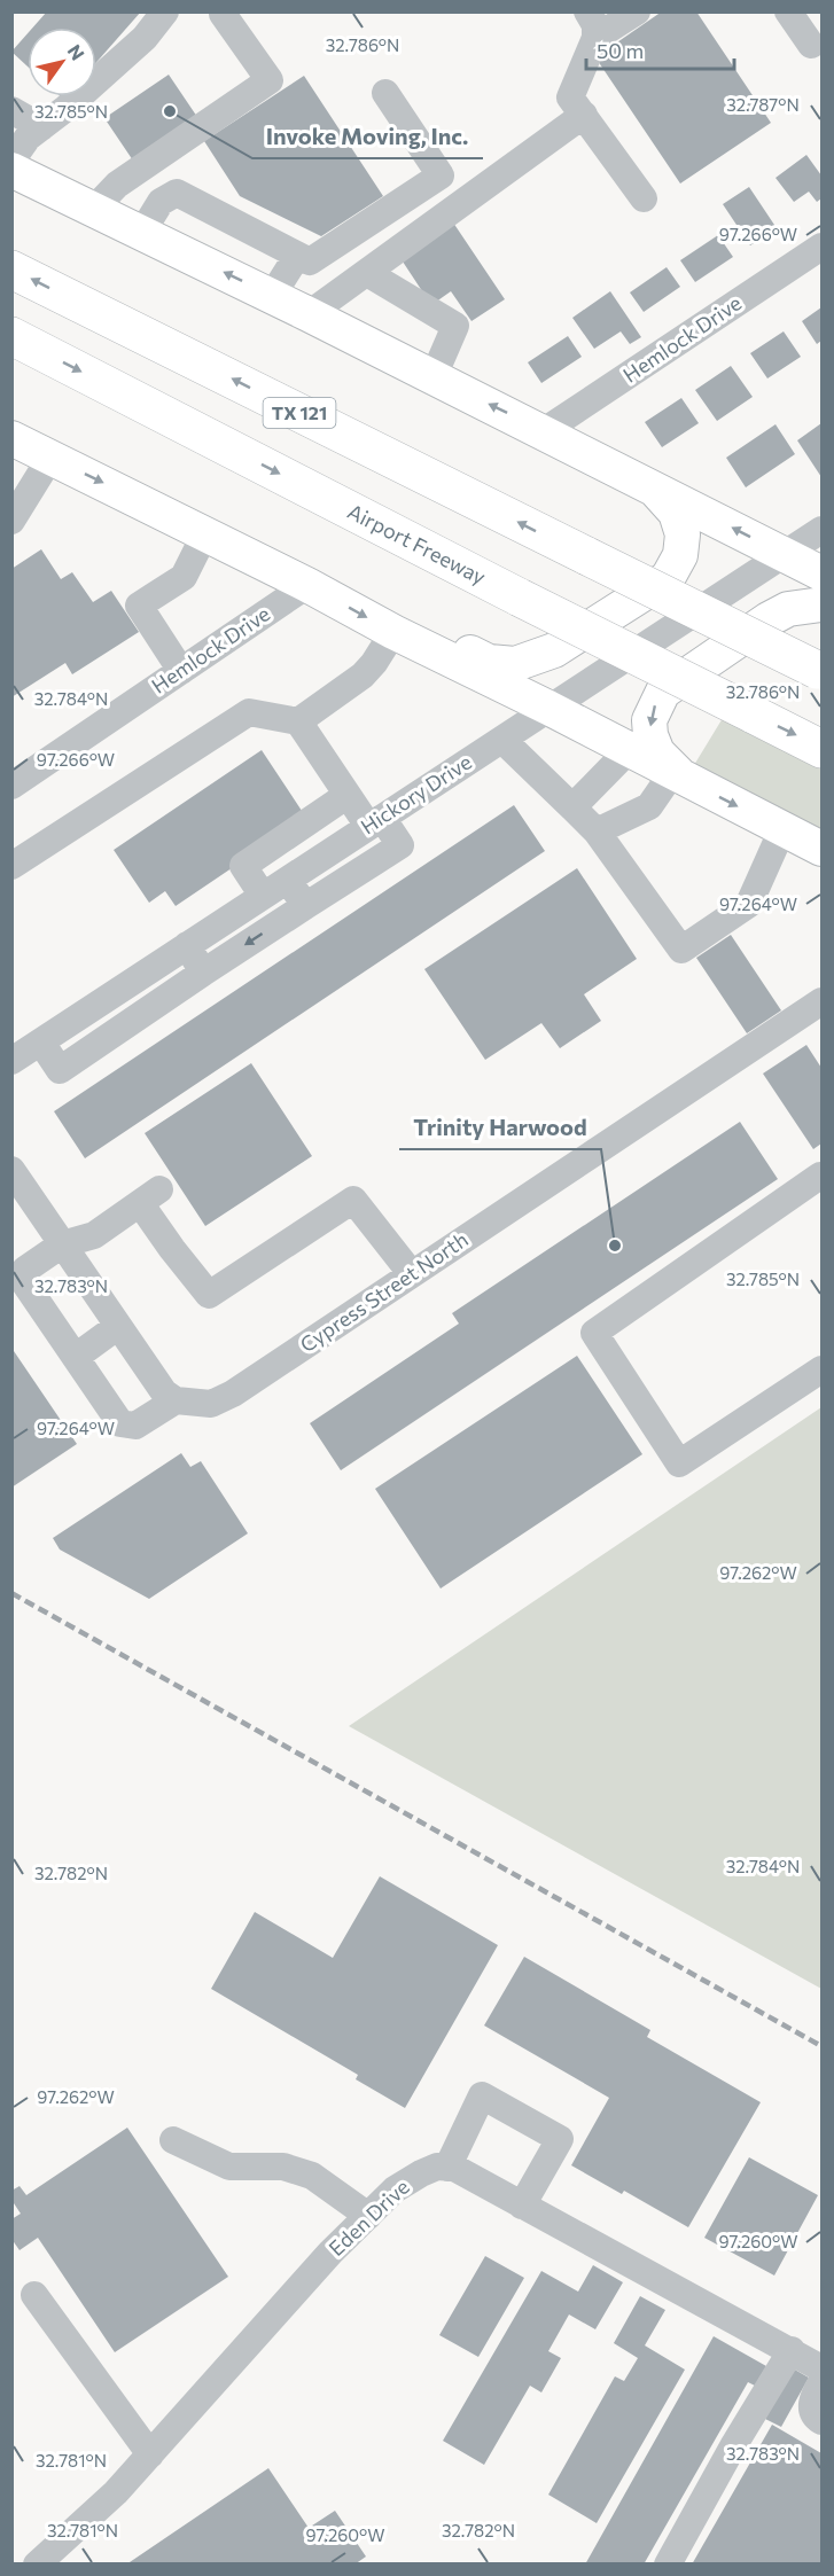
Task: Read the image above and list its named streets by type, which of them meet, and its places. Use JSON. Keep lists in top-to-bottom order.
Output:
{
  "streets": {
    "highway": ["TX 121", "Airport Freeway"],
    "street": [
      "Hemlock Drive",
      "Hickory Drive",
      "Cypress Street North",
      "Eden Drive"
    ]
  },
  "places": ["Invoke Moving, Inc.", "Trinity Harwood"],
  "scale_bar": "50 m",
  "north": "top right",
  "coordinates": [
    "32.786°N",
    "32.787°N",
    "32.785°N",
    "97.266°W",
    "32.784°N",
    "97.264°W",
    "32.783°N",
    "97.262°W",
    "32.782°N",
    "97.260°W",
    "32.781°N"
  ]
}
